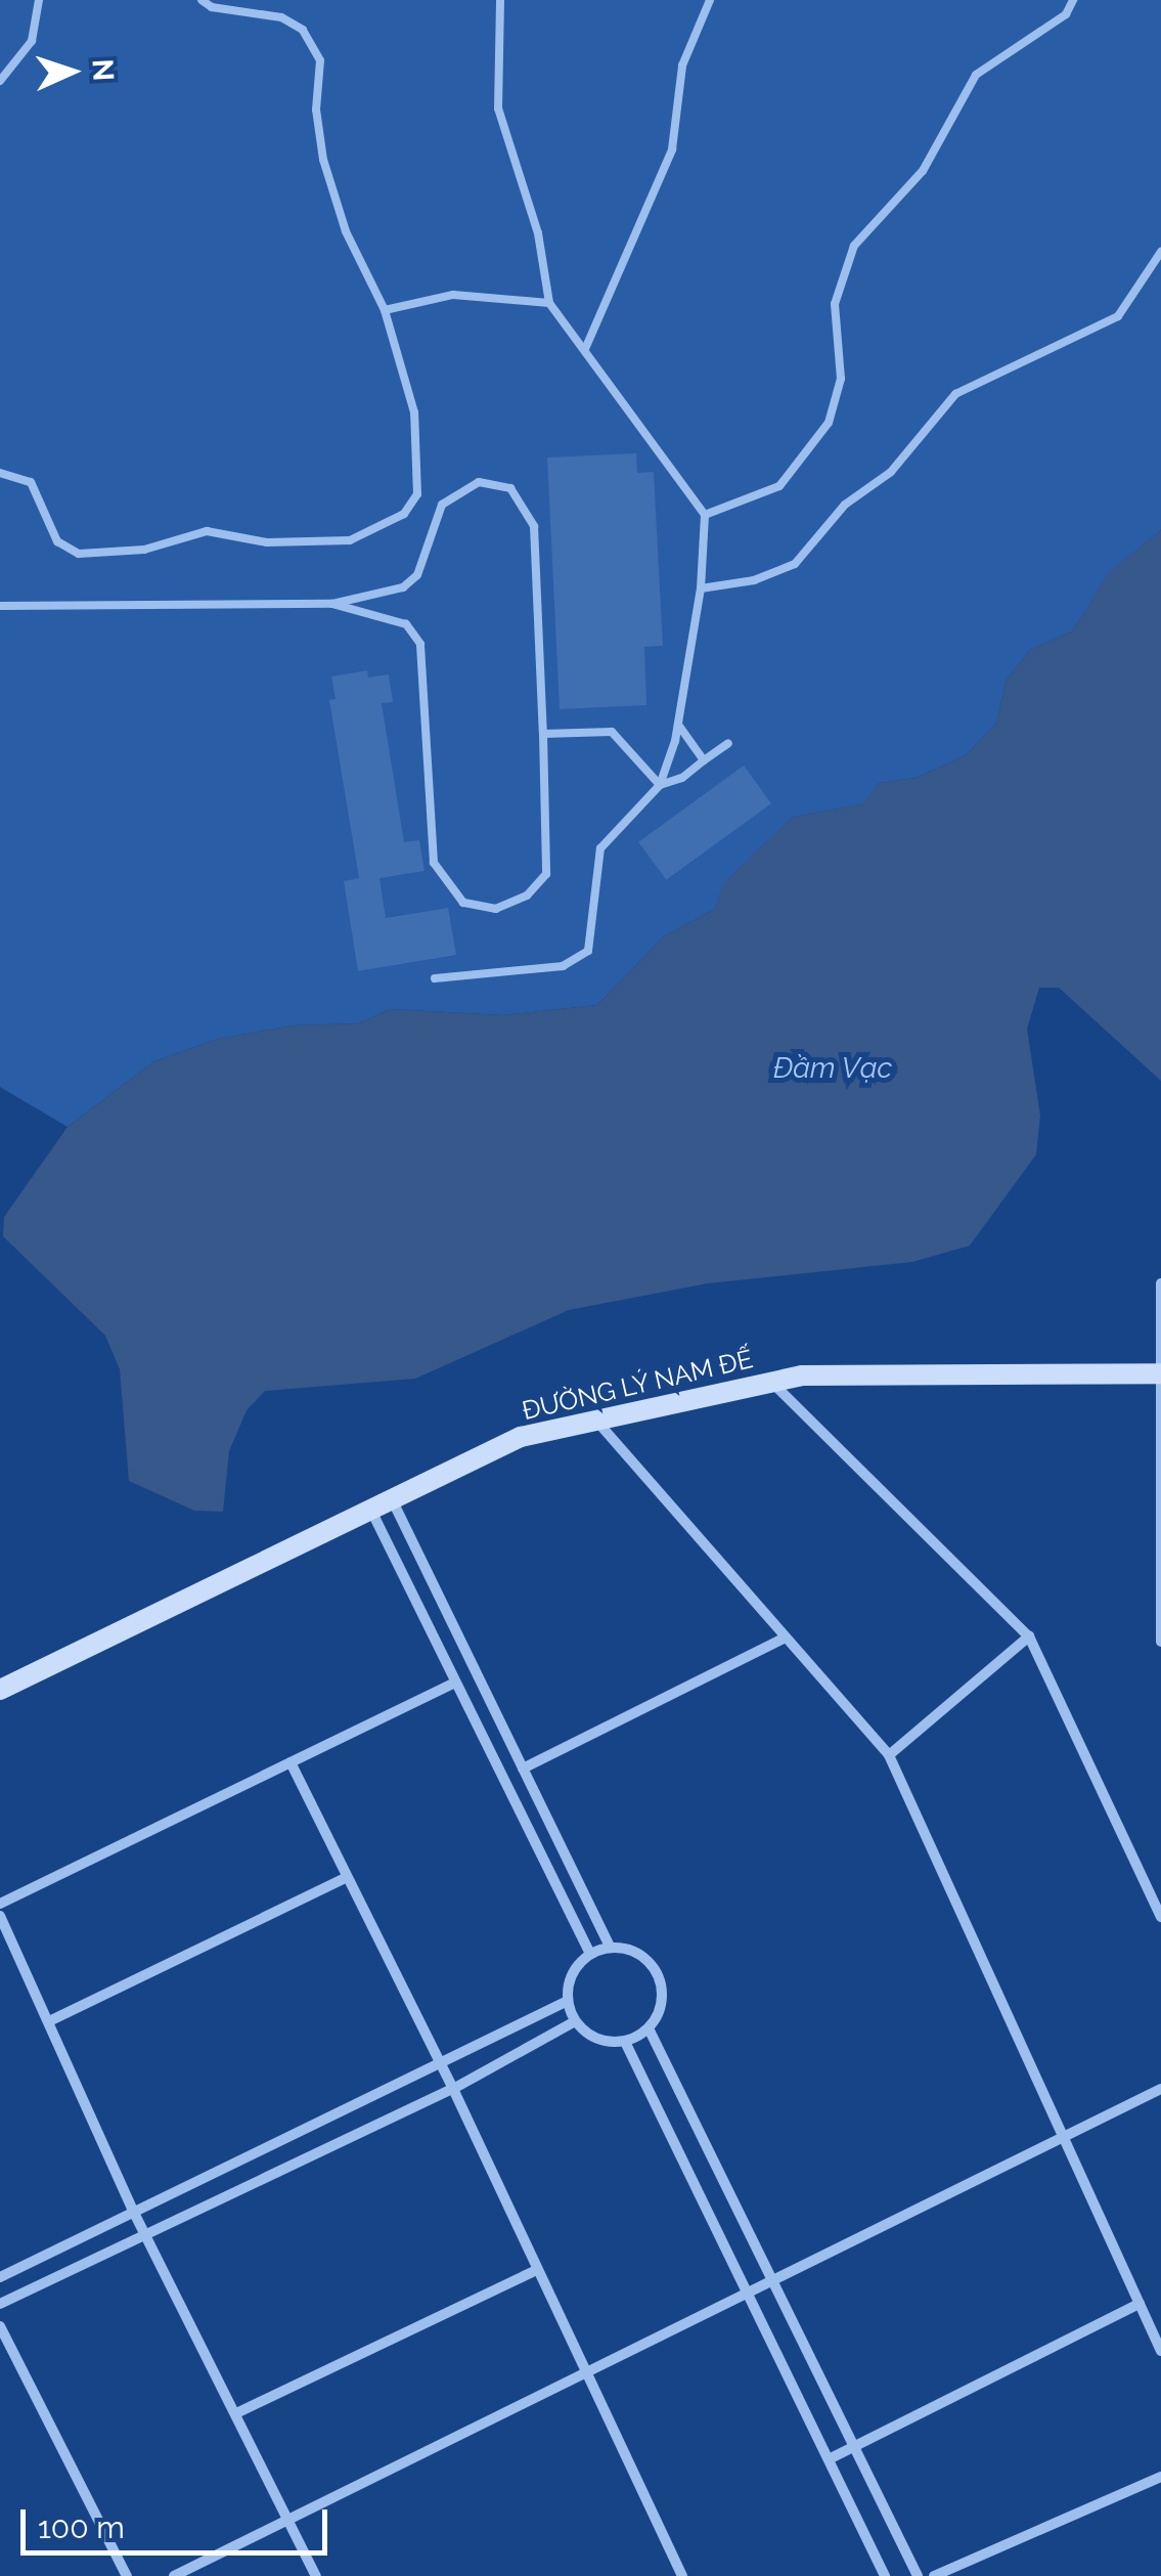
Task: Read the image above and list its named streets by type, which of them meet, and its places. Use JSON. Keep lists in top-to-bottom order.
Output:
{
  "streets": {
    "street": ["ĐƯỜNG LÝ NAM ĐẾ"]
  },
  "water": ["Đầm Vạc"],
  "scale_bar": "100 m",
  "north": "right"
}
